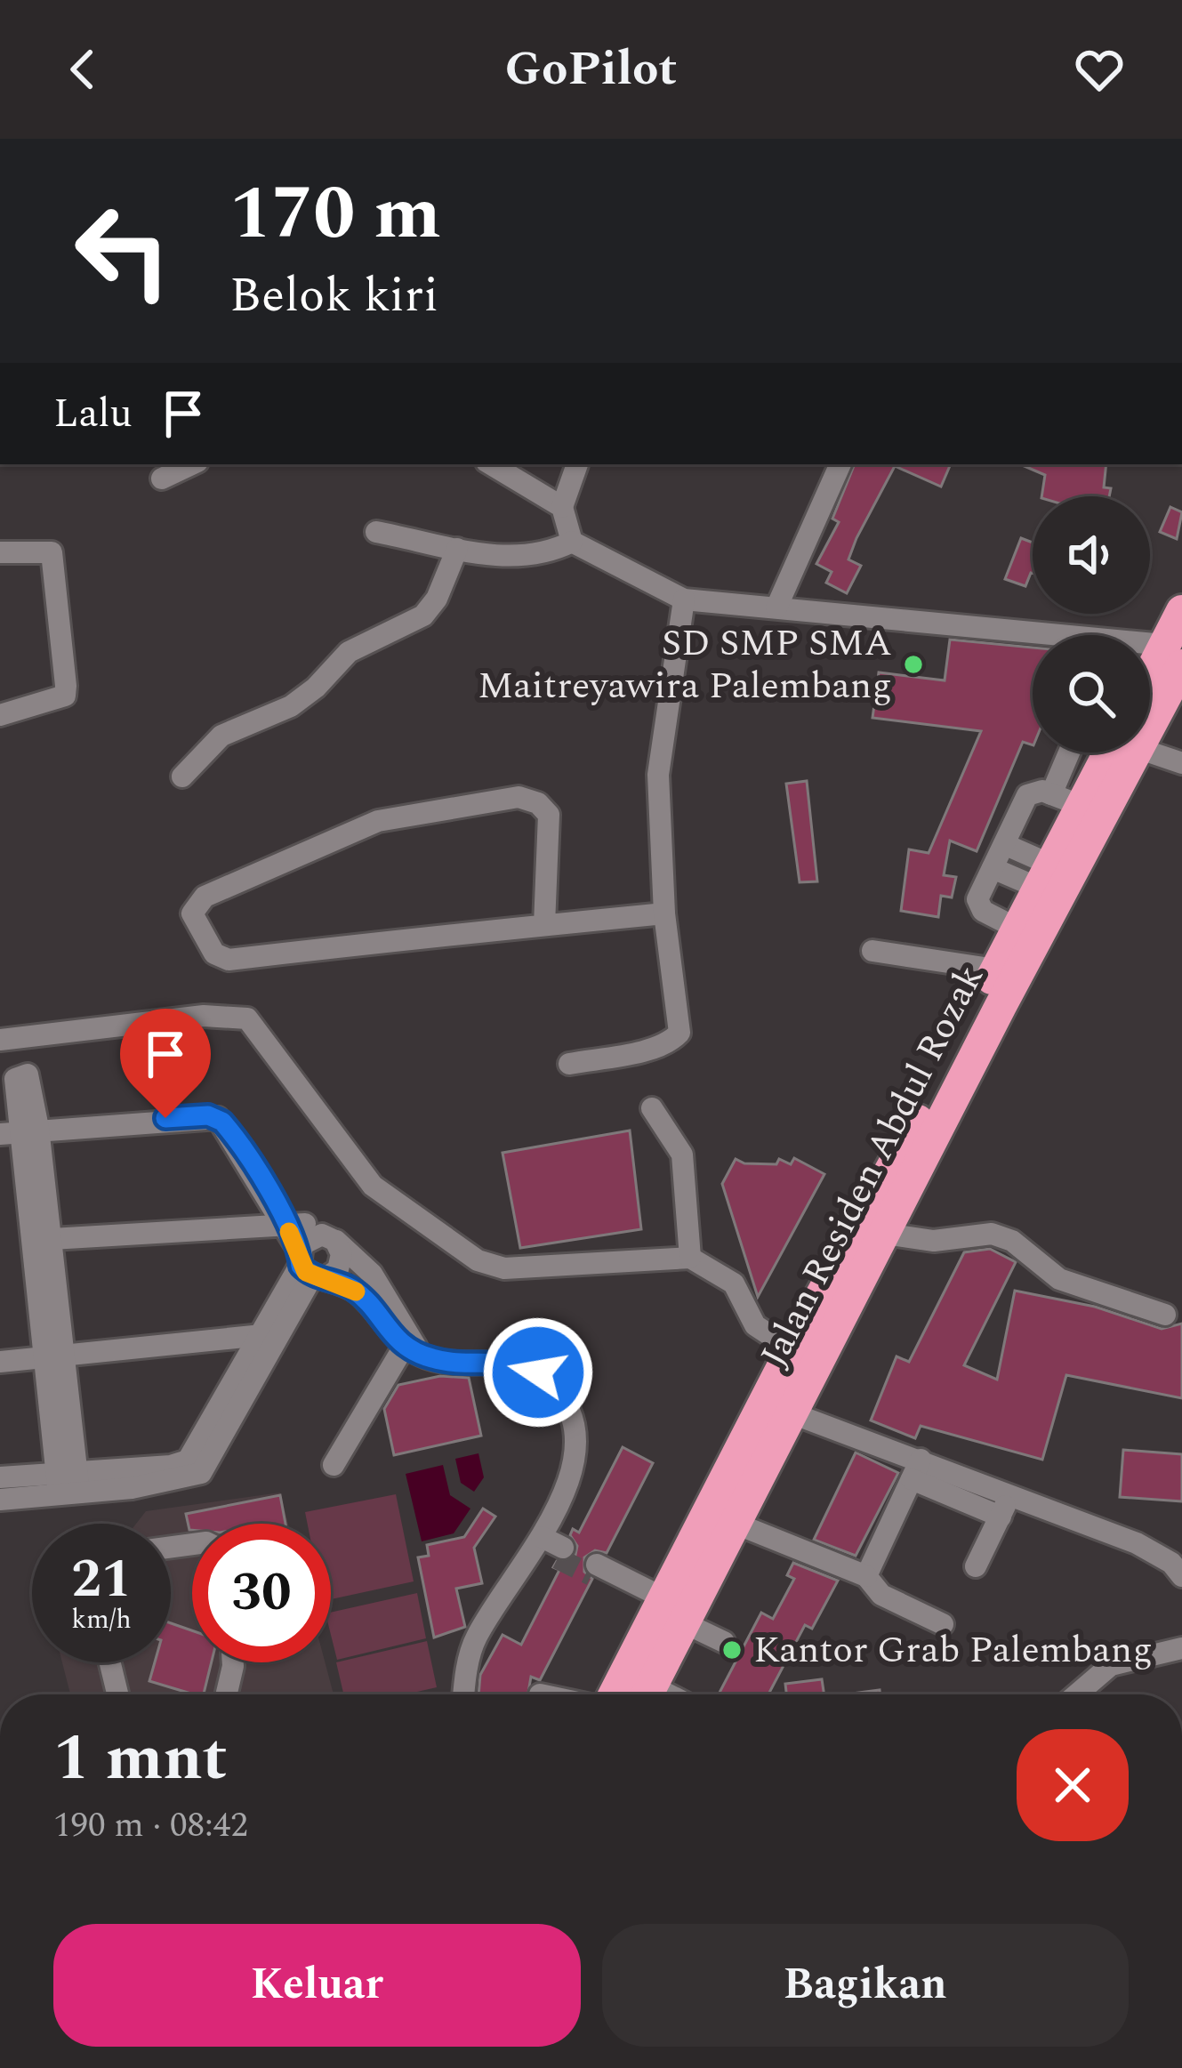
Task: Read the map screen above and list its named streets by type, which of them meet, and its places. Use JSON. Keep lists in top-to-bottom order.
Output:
{
  "streets": {
    "highway": ["Jalan Residen Abdul Rozak"]
  },
  "places": ["SD SMP SMA Maitreyawira Palembang", "Kantor Grab Palembang"],
  "page": {
    "header": "GoPilot",
    "turn": ["170 m", "Belok kiri"],
    "then": "Lalu",
    "speed": "21 km/h",
    "limit": "30",
    "heading": ["1 mnt", "190 m · 08:42"],
    "buttons": ["Keluar", "Bagikan"]
  }
}
